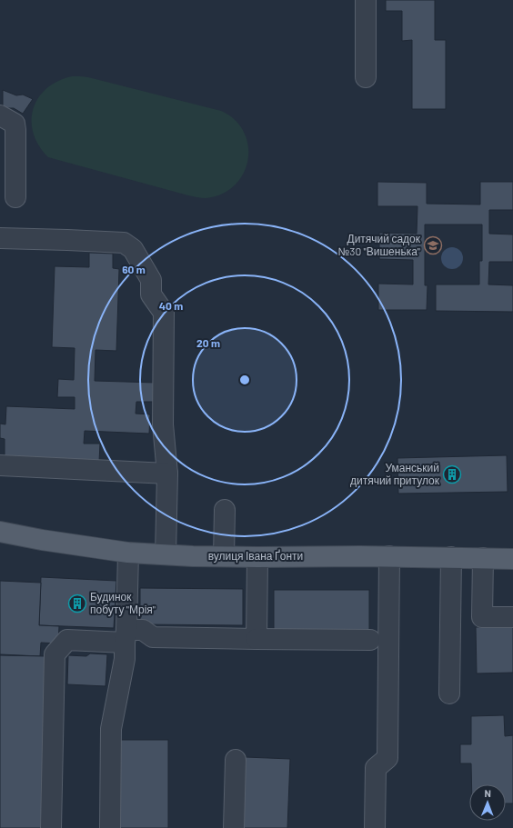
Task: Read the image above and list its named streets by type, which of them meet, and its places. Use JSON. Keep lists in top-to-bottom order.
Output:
{
  "streets": {
    "main road": ["вулиця Івана Ґонти"]
  },
  "places": {
    "school or university": ["Дитячий садок №30 \"Вишенька\""],
    "building": ["Уманський дитячий притулок", "Будинок побуту \"Мрія\""]
  },
  "north": "top",
  "rings": ["60 m", "40 m", "20 m"]
}
